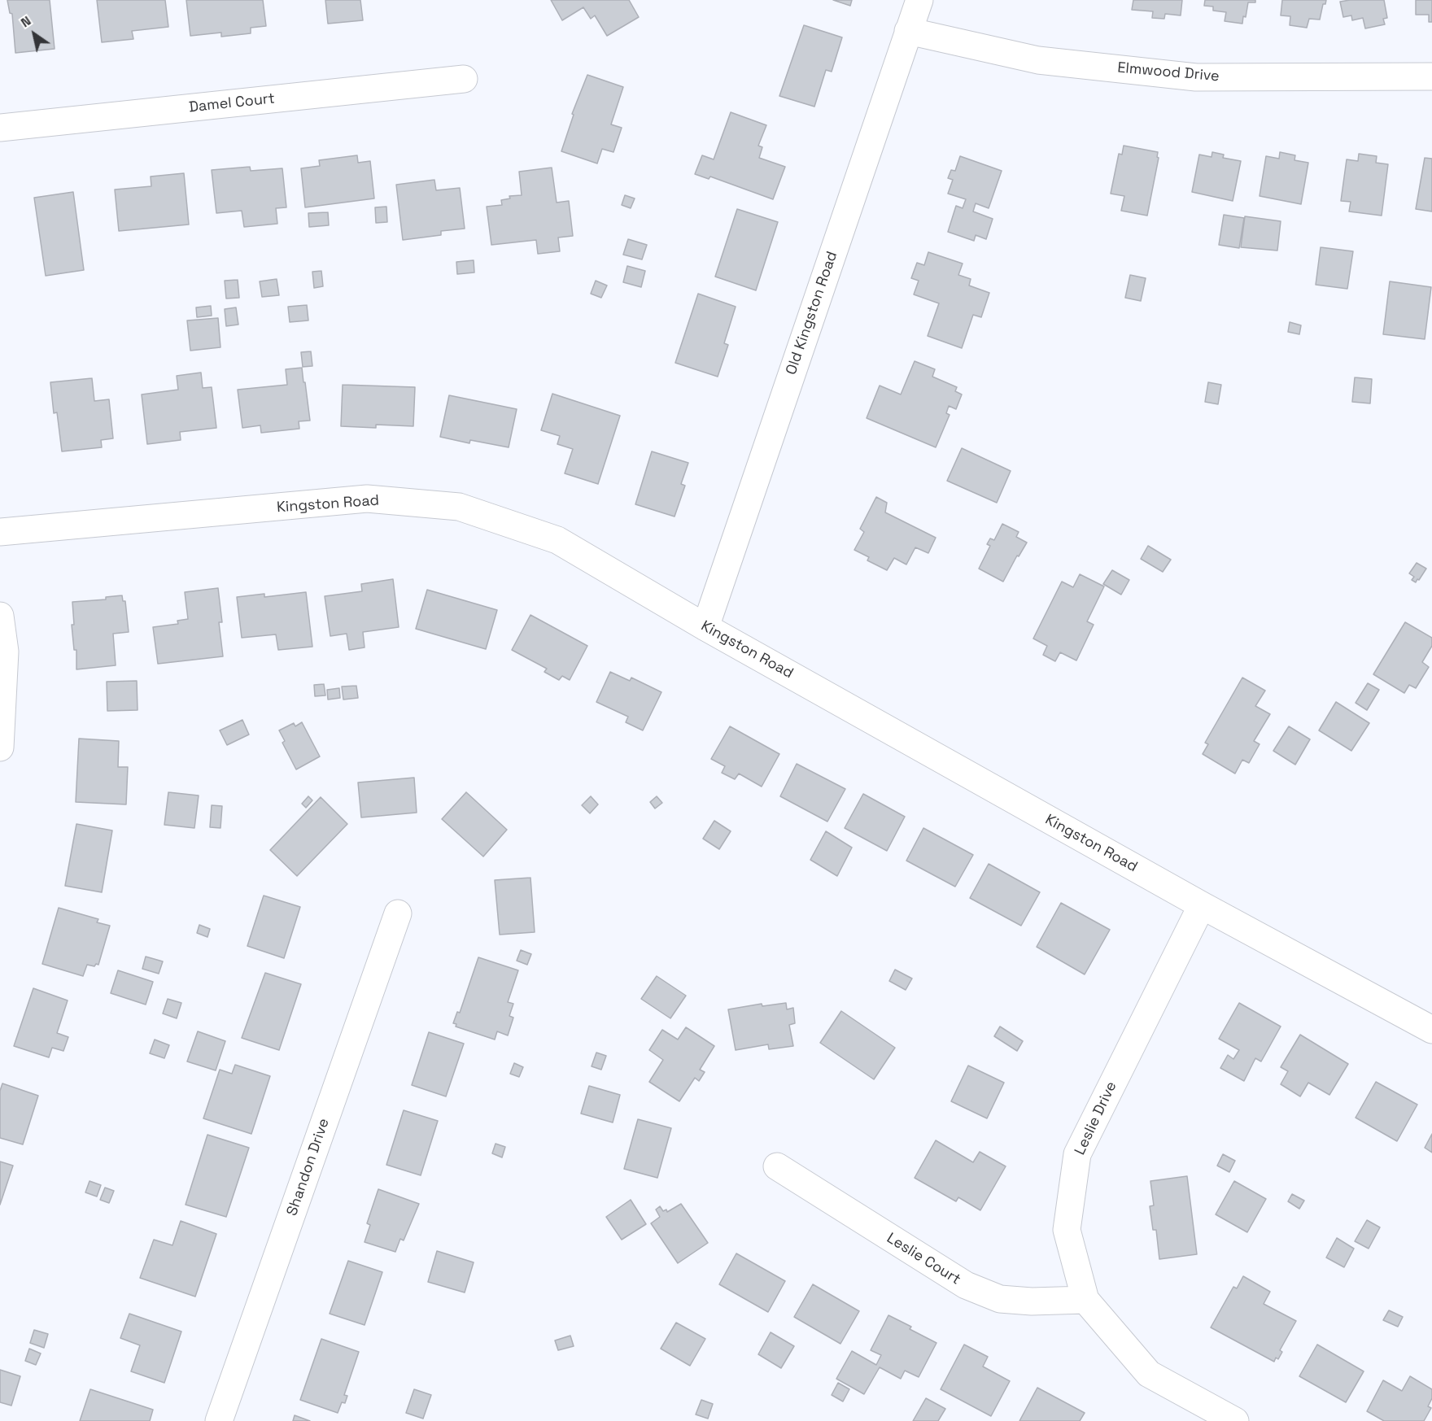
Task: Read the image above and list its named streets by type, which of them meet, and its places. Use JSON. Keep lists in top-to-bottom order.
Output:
{
  "streets": {
    "street": [
      "Elmwood Drive",
      "Damel Court",
      "Old Kingston Road",
      "Kingston Road",
      "Leslie Drive",
      "Shandon Drive",
      "Leslie Court"
    ]
  },
  "crossings": [
    ["Elmwood Drive", "Old Kingston Road"],
    ["Old Kingston Road", "Kingston Road"],
    ["Kingston Road", "Leslie Drive"],
    ["Leslie Drive", "Leslie Court"]
  ],
  "north": "top left"
}
